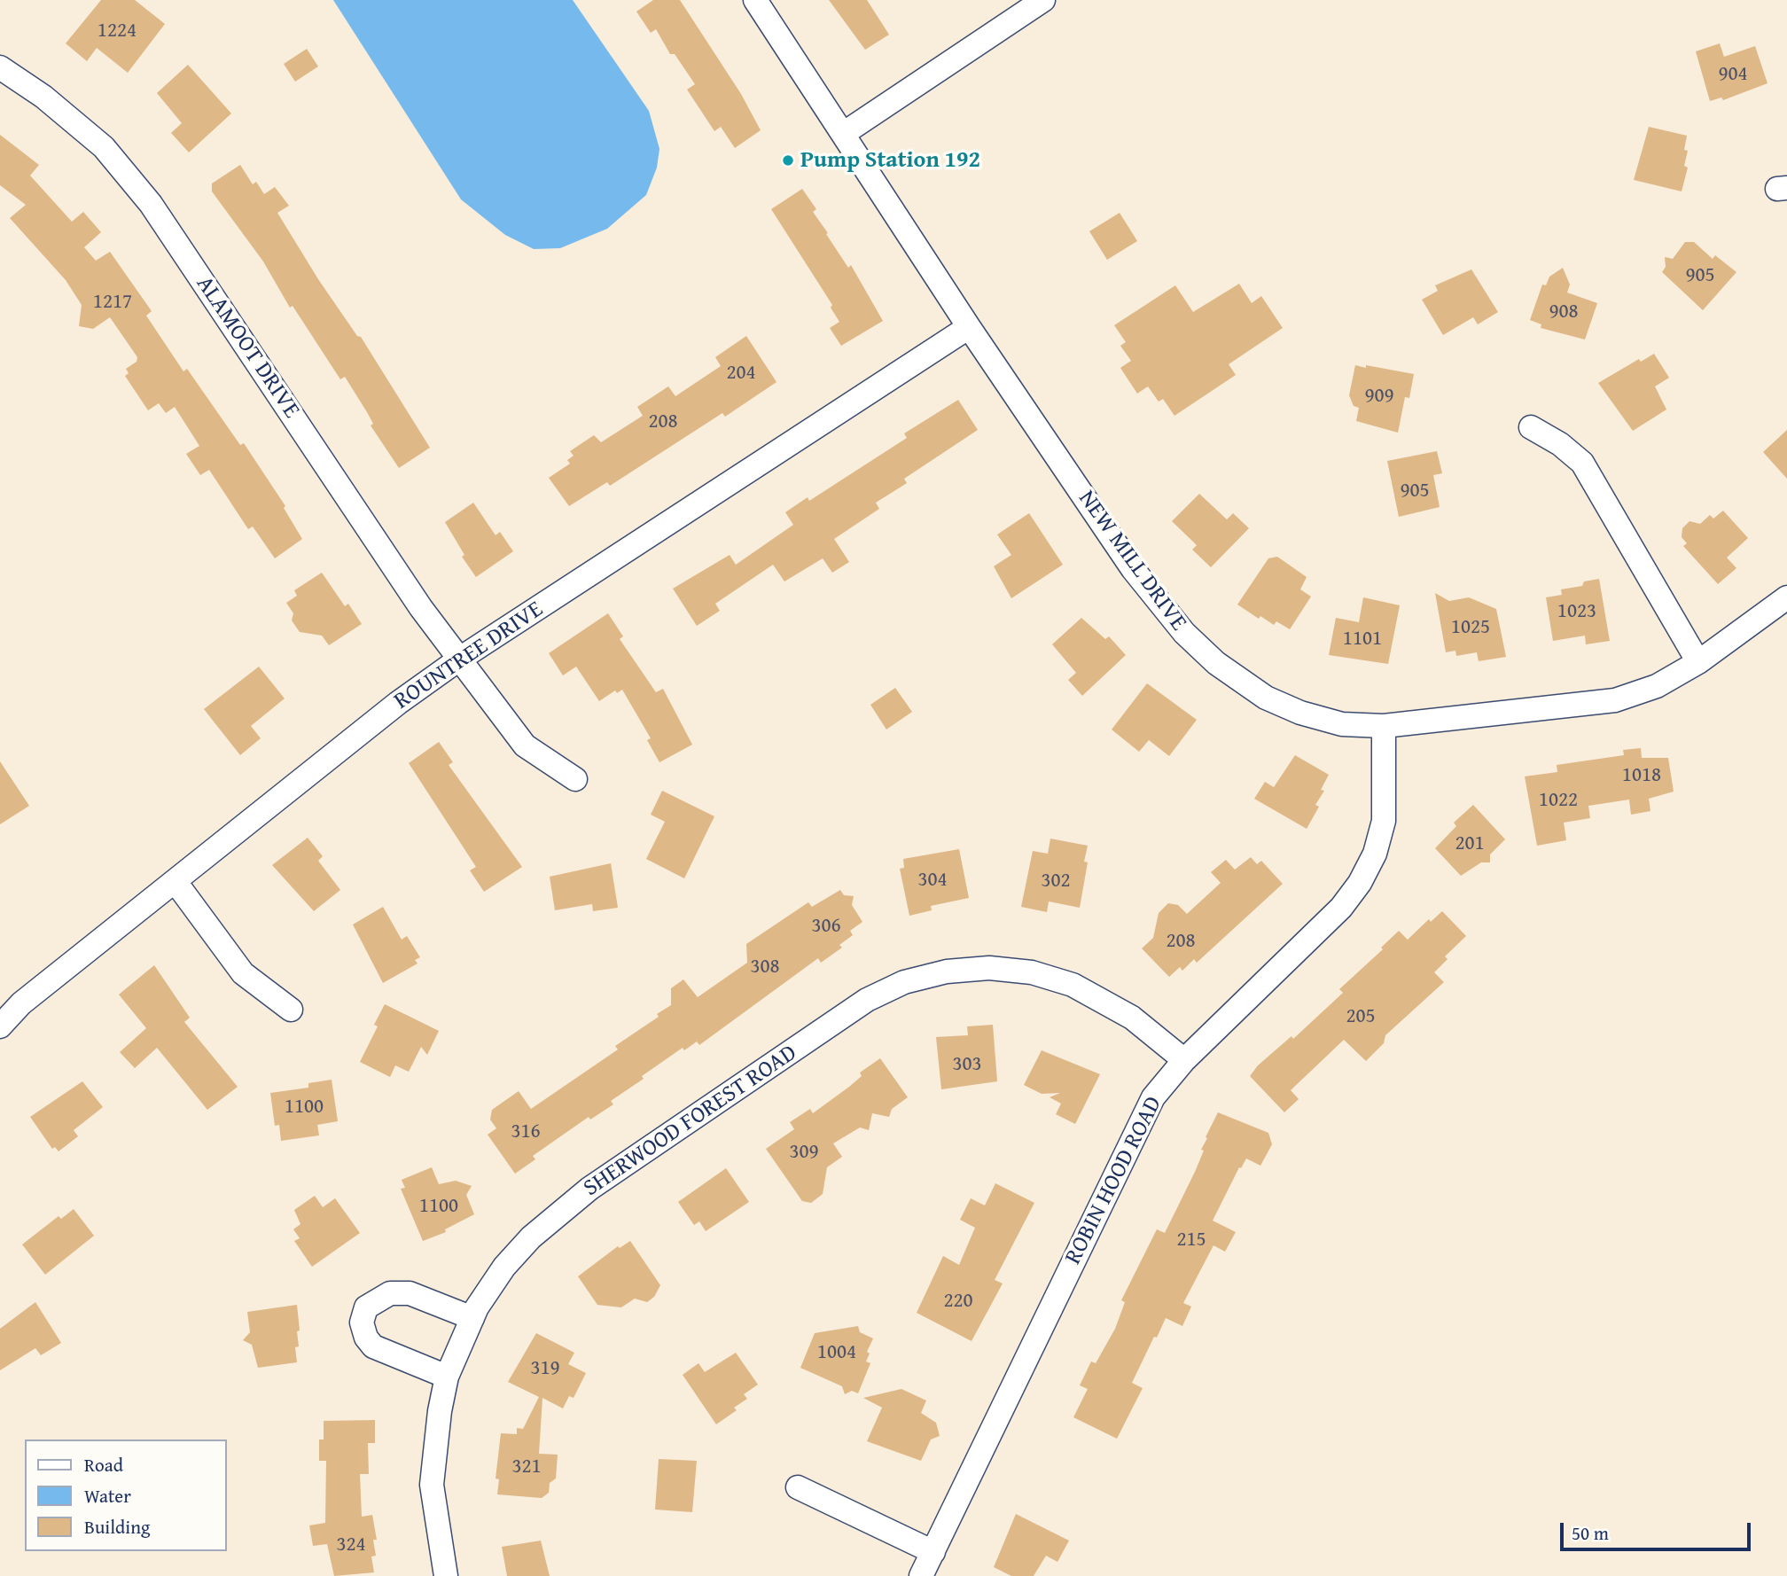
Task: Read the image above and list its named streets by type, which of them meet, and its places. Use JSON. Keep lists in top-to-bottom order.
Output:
{
  "streets": {
    "street": [
      "ALAMOOT DRIVE",
      "NEW MILL DRIVE",
      "ROUNTREE DRIVE",
      "SHERWOOD FOREST ROAD",
      "ROBIN HOOD ROAD"
    ]
  },
  "crossings": [
    ["ALAMOOT DRIVE", "ROUNTREE DRIVE"],
    ["NEW MILL DRIVE", "ROUNTREE DRIVE"],
    ["NEW MILL DRIVE", "ROBIN HOOD ROAD"],
    ["SHERWOOD FOREST ROAD", "ROBIN HOOD ROAD"]
  ],
  "places": ["Pump Station 192"],
  "house_numbers": [
    "1224",
    "904",
    "905",
    "1217",
    "908",
    "204",
    "909",
    "208",
    "905",
    "1023",
    "1025",
    "1101",
    "1018",
    "1022",
    "201",
    "304",
    "302",
    "306",
    "208",
    "308",
    "205",
    "303",
    "1100",
    "316",
    "309",
    "1100",
    "215",
    "220",
    "1004",
    "319",
    "321",
    "324"
  ],
  "legend": ["Road", "Water", "Building"],
  "scale_bar": "50 m"
}
